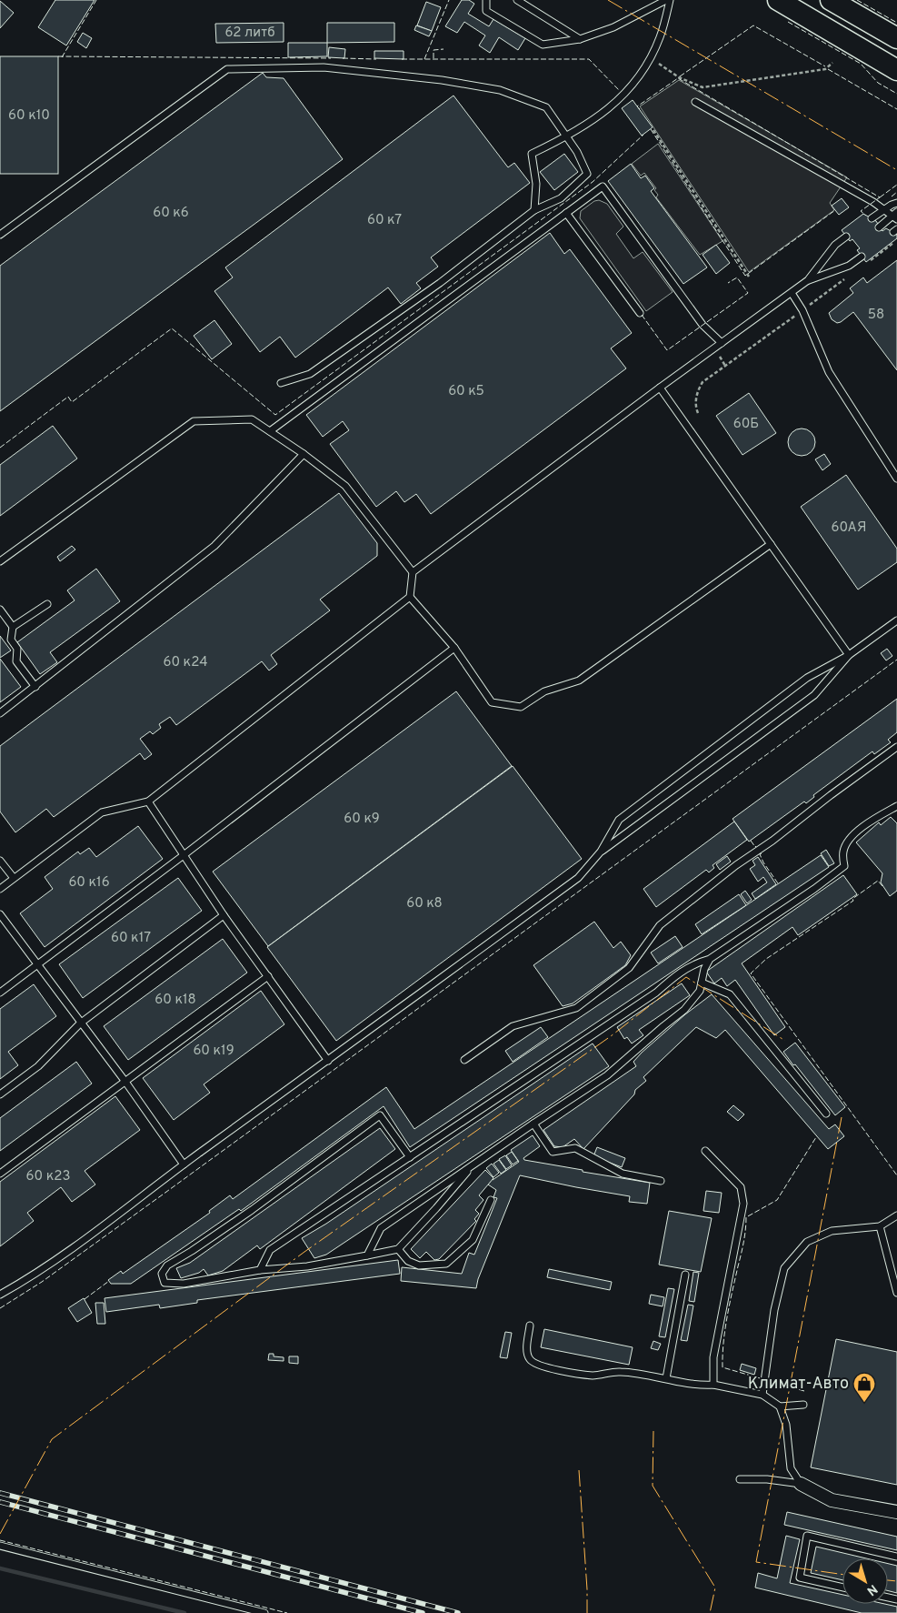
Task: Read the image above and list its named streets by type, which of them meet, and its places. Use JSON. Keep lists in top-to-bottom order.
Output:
{
  "places": {
    "shop": ["Климат-Авто"]
  },
  "house_numbers": [
    "62 литб",
    "60 к10",
    "60 к6",
    "60 к7",
    "58",
    "60 к5",
    "60Б",
    "60АЯ",
    "60 к24",
    "60 к9",
    "60 к16",
    "60 к8",
    "60 к17",
    "60 к18",
    "60 к19",
    "60 к23"
  ],
  "north": "bottom right"
}
